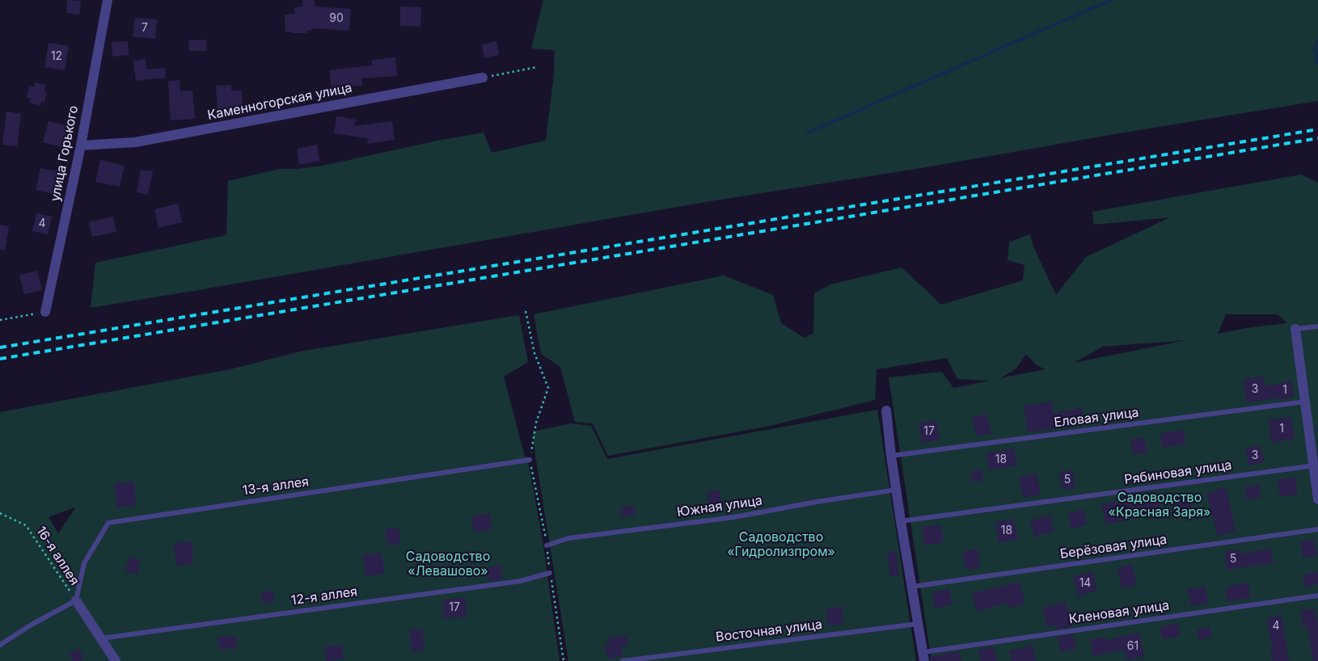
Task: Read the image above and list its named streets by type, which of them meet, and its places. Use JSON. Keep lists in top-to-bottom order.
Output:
{
  "streets": {
    "street": ["Каменногорская улица", "улица Горького"],
    "lane": [
      "Еловая улица",
      "Рябиновая улица",
      "13-я аллея",
      "Южная улица",
      "Берёзовая улица",
      "12-я аллея",
      "Кленовая улица",
      "Восточная улица"
    ],
    "path": ["16-я аллея"]
  },
  "crossings": [
    ["Каменногорская улица", "улица Горького"],
    ["13-я аллея", "16-я аллея"]
  ],
  "parks": ["Садоводство «Красная Заря»", "Садоводство «Гидролизпром»", "Садоводство «Левашово»"],
  "house_numbers": [
    "90",
    "7",
    "12",
    "4",
    "3",
    "1",
    "1",
    "17",
    "3",
    "18",
    "5",
    "18",
    "5",
    "14",
    "17",
    "4",
    "61"
  ]
}
